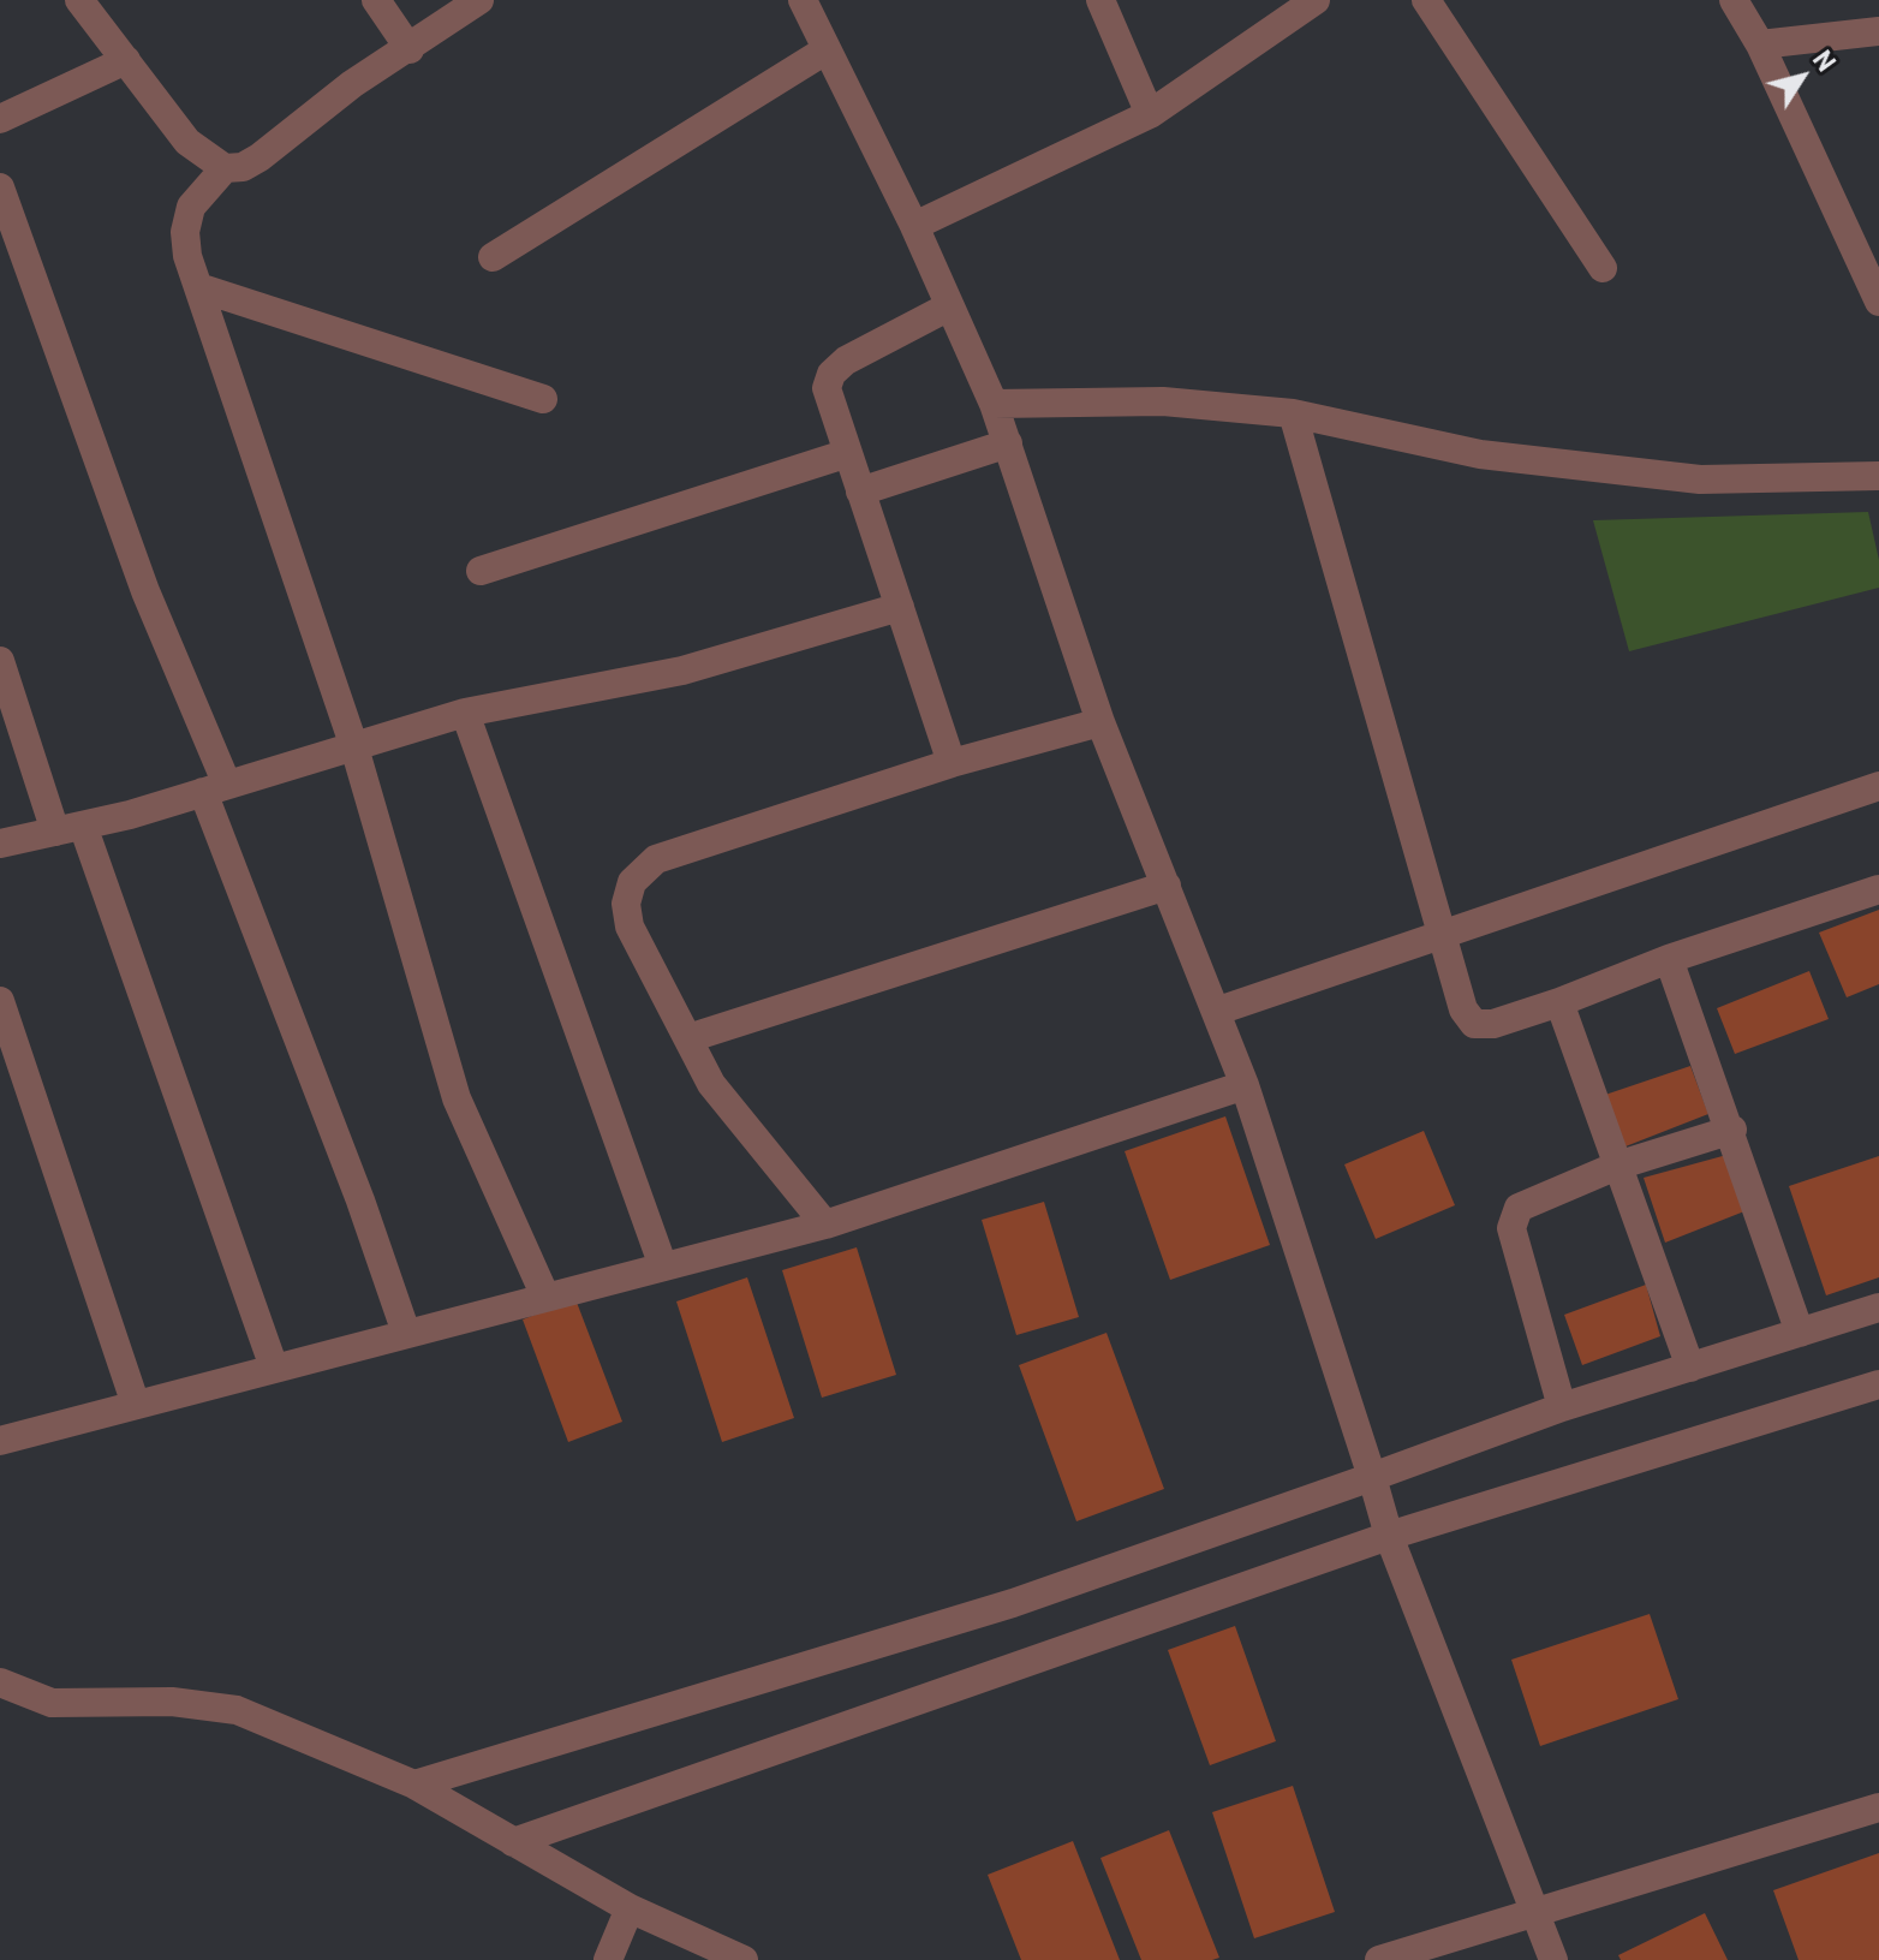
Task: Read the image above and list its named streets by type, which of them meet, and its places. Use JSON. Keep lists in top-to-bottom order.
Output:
{
  "north": "top right"
}
